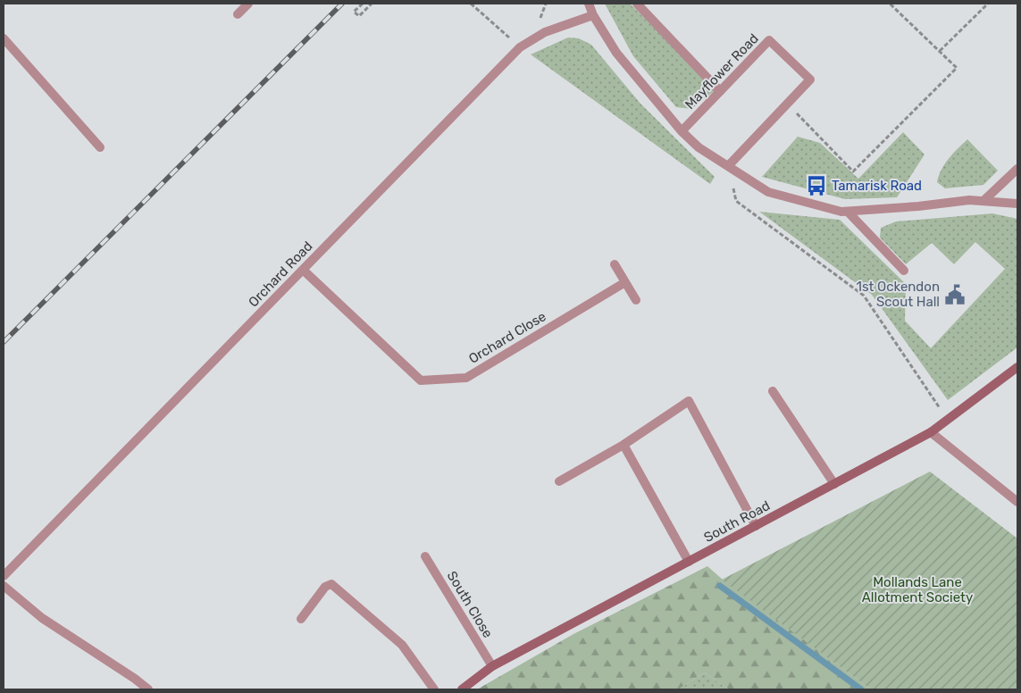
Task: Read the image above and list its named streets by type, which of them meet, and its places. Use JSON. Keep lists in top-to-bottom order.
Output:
{
  "streets": {
    "main road": ["South Road"],
    "street": [
      "Mayflower Road",
      "Orchard Road",
      "Orchard Close",
      "South Close"
    ]
  },
  "crossings": [
    ["Orchard Road", "Orchard Close"],
    ["South Road", "South Close"]
  ],
  "parks": ["Mollands Lane Allotment Society"],
  "places": {
    "bus stop": ["Tamarisk Road"],
    "public building": ["1st Ockendon Scout Hall"]
  }
}
